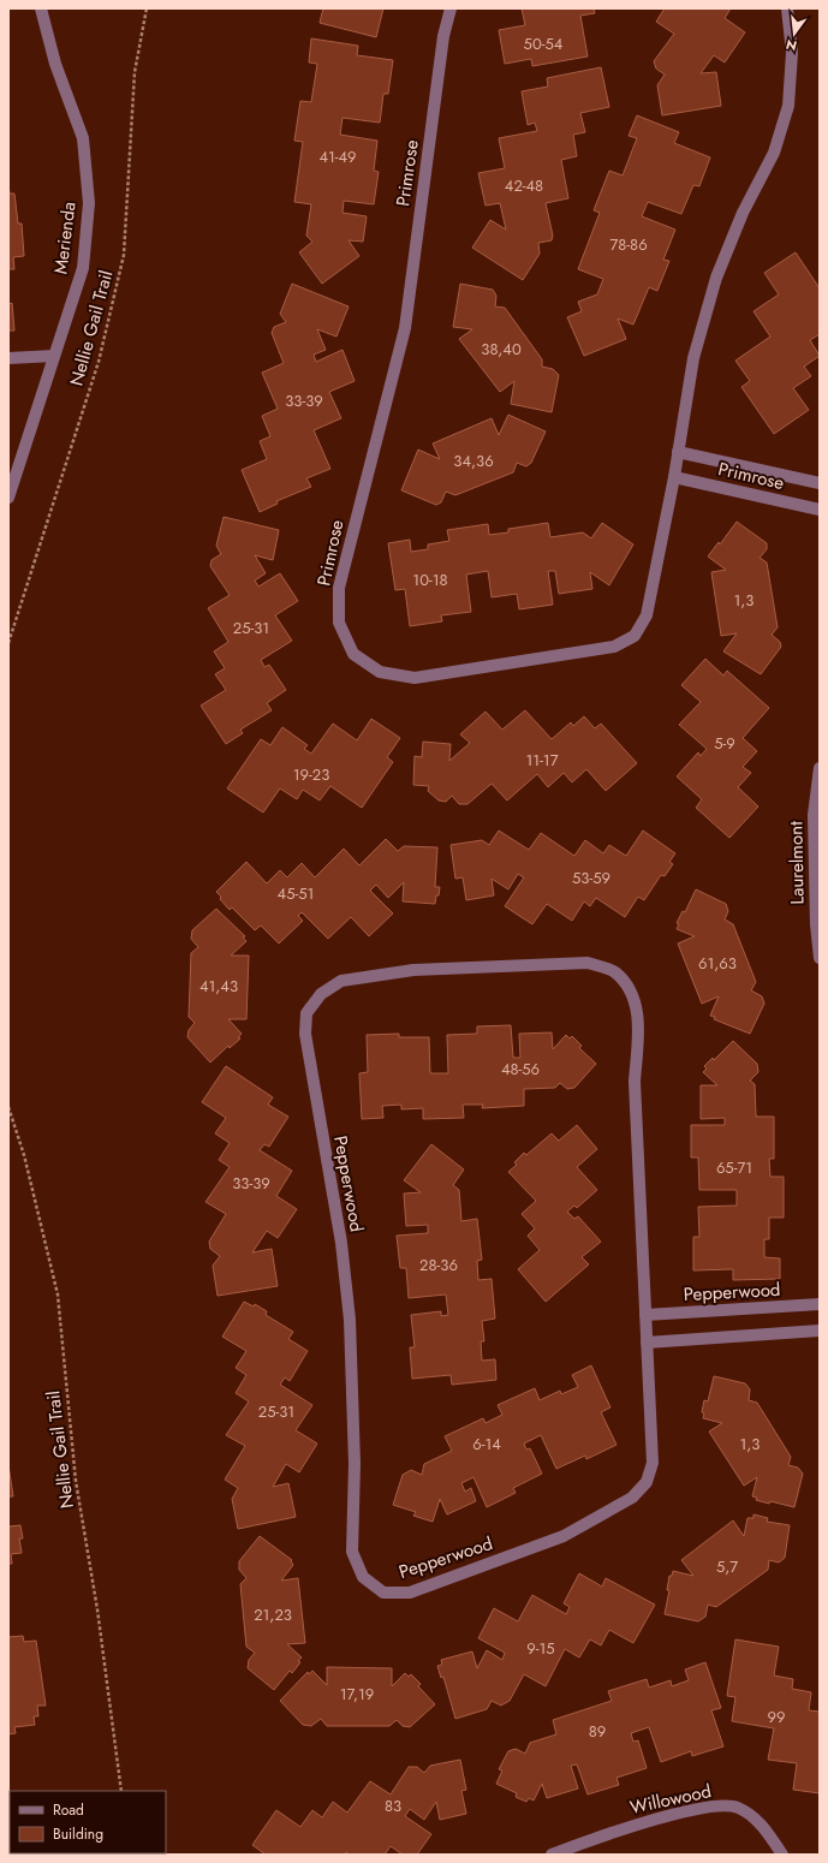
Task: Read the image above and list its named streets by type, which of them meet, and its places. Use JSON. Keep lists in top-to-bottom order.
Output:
{
  "streets": {
    "street": [
      "Primrose",
      "Merienda",
      "Laurelmont",
      "Pepperwood",
      "Willowood"
    ],
    "path": ["Nellie Gail Trail"]
  },
  "house_numbers": [
    "50-54",
    "41-49",
    "42-48",
    "78-86",
    "38,40",
    "33-39",
    "34,36",
    "10-18",
    "1,3",
    "25-31",
    "5-9",
    "11-17",
    "19-23",
    "53-59",
    "45-51",
    "61,63",
    "41,43",
    "48-56",
    "65-71",
    "33-39",
    "28-36",
    "25-31",
    "6-14",
    "1,3",
    "5,7",
    "21,23",
    "9-15",
    "17,19",
    "99",
    "89",
    "83"
  ],
  "legend": ["Road", "Building"],
  "north": "bottom"
}
